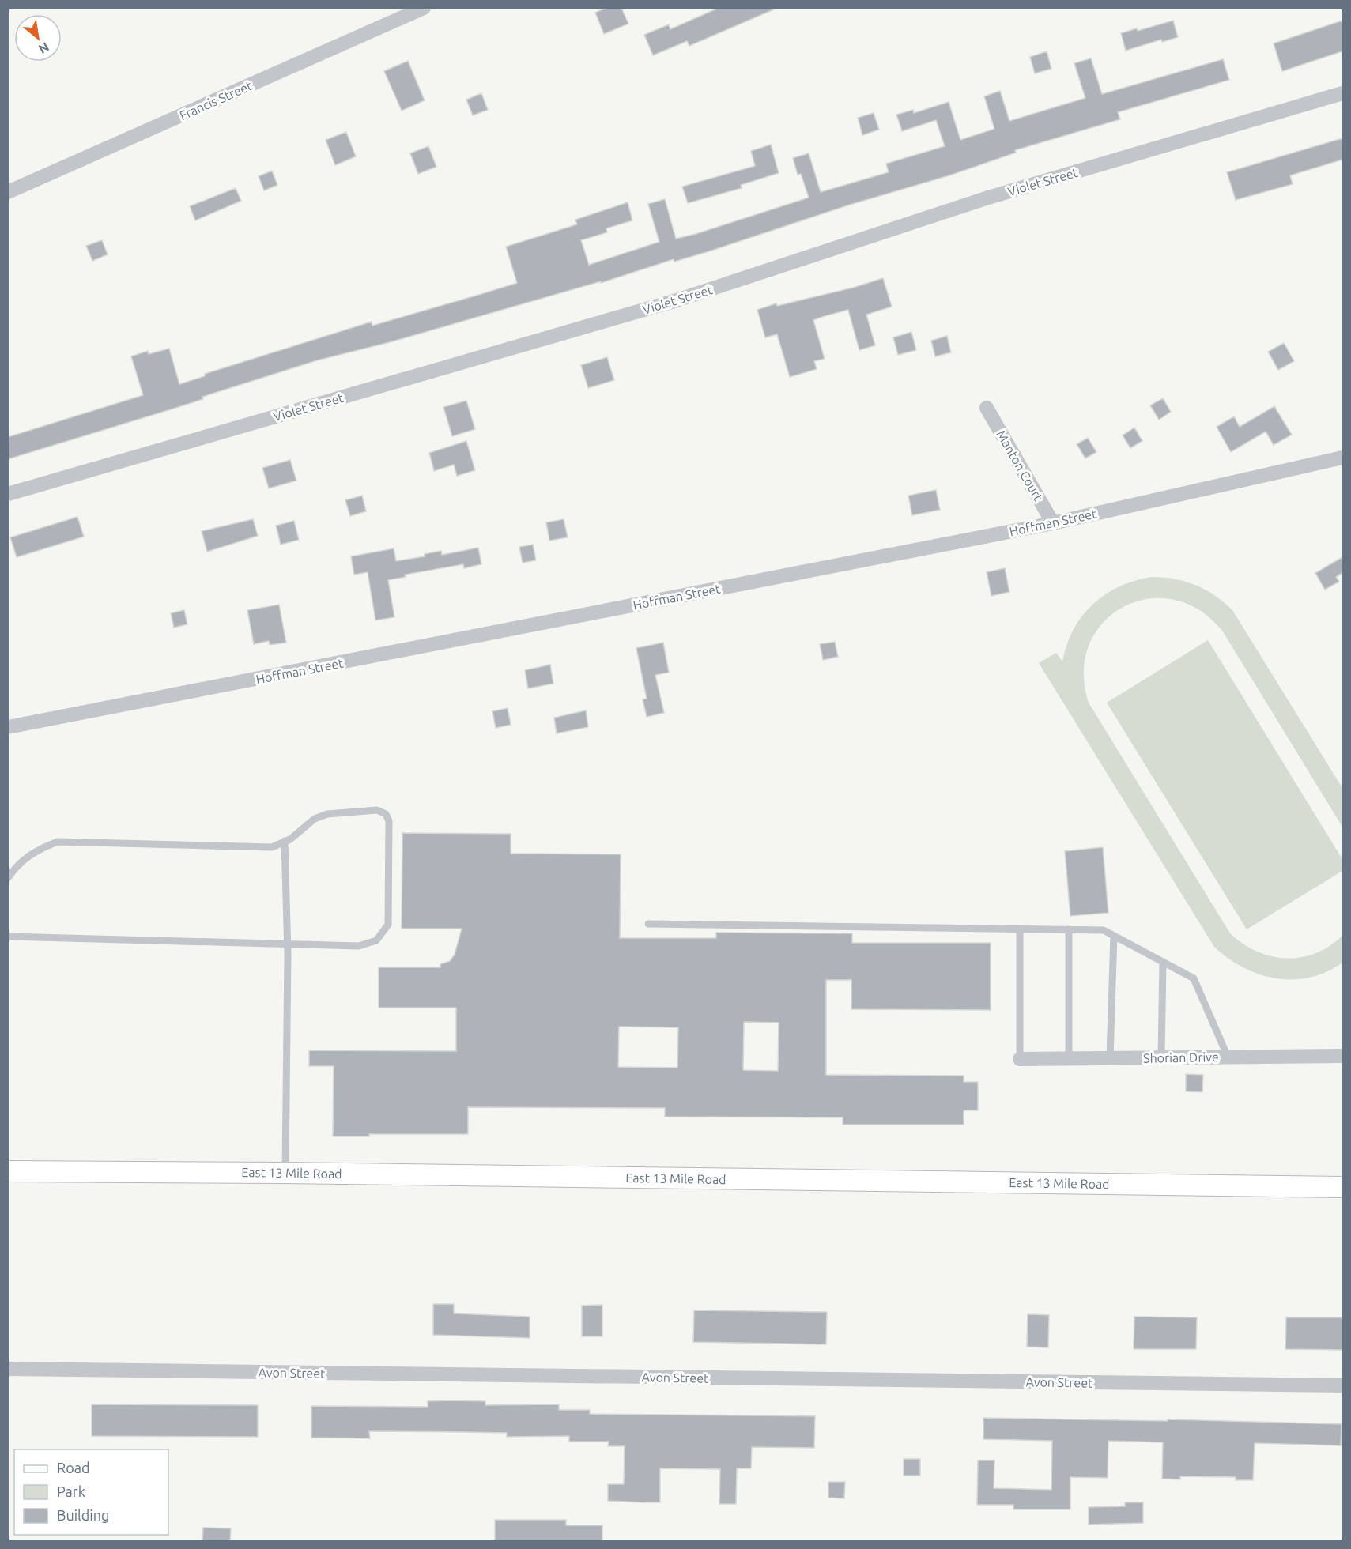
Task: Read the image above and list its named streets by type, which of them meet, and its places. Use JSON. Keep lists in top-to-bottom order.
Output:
{
  "streets": {
    "main road": ["East 13 Mile Road"],
    "street": [
      "Francis Street",
      "Violet Street",
      "Manton Court",
      "Hoffman Street",
      "Shorian Drive",
      "Avon Street"
    ]
  },
  "crossings": [
    ["Manton Court", "Hoffman Street"]
  ],
  "legend": ["Road", "Park", "Building"],
  "north": "bottom right"
}
